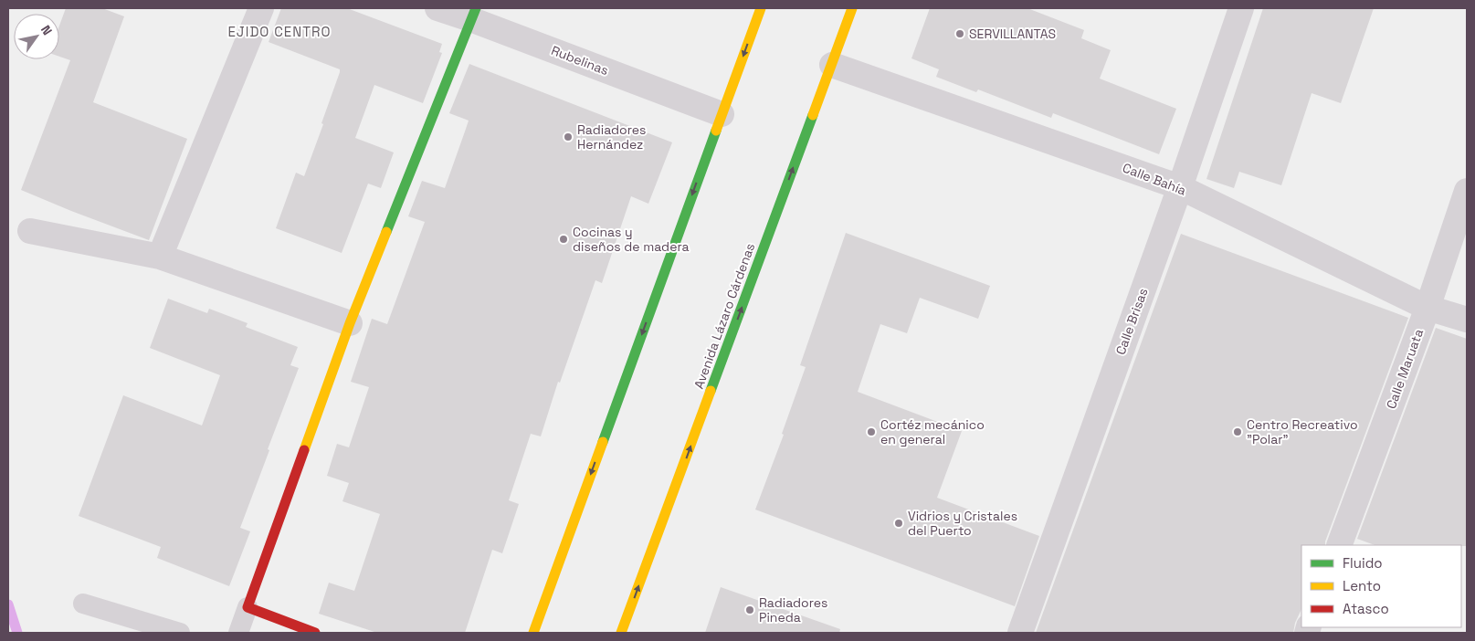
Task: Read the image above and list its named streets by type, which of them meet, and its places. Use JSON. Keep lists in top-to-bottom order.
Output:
{
  "streets": {
    "main road": ["Avenida Lázaro Cárdenas"],
    "street": [
      "Rubelinas",
      "Calle Bahía",
      "Calle Brisas",
      "Calle Maruata"
    ]
  },
  "crossings": [
    ["Calle Bahía", "Avenida Lázaro Cárdenas"],
    ["Calle Bahía", "Calle Brisas"],
    ["Calle Bahía", "Calle Maruata"]
  ],
  "districts": ["EJIDO CENTRO"],
  "places": [
    "SERVILLANTAS",
    "Radiadores Hernández",
    "Cocinas y diseños de madera",
    "Cortéz mecánico en general",
    "Centro Recreativo \"Polar\"",
    "Vidrios y Cristales del Puerto",
    "Radiadores Pineda"
  ],
  "legend": ["Fluido", "Lento", "Atasco"],
  "north": "top right"
}
